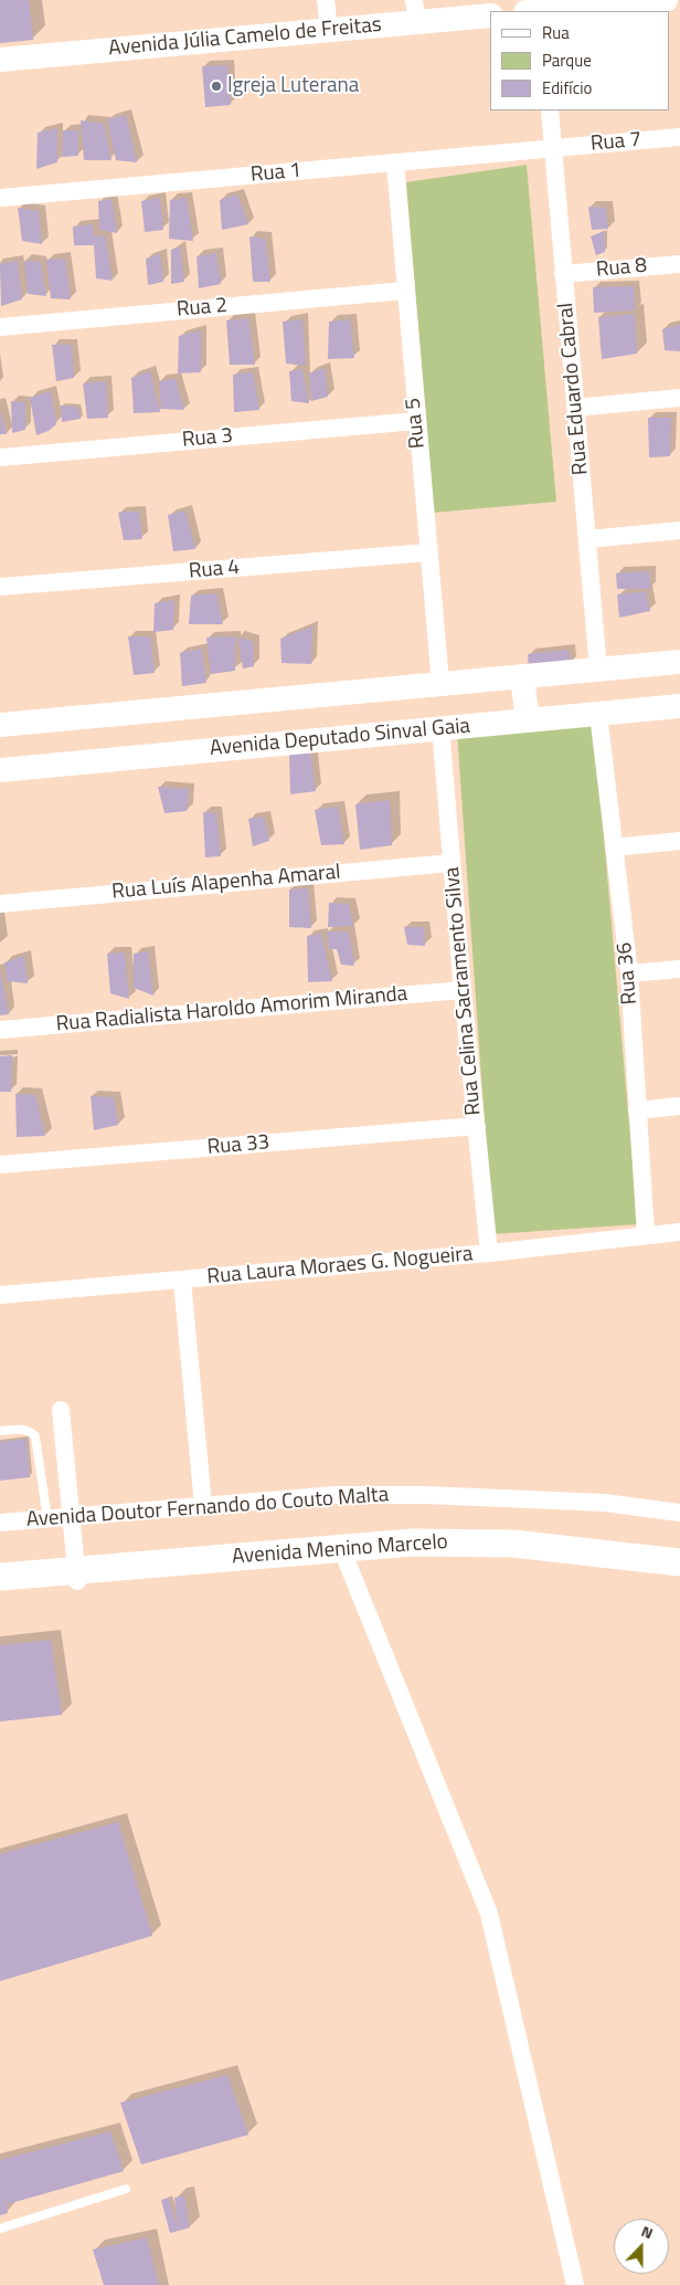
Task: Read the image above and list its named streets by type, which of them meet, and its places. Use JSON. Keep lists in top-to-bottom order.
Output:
{
  "streets": {
    "main road": ["Avenida Menino Marcelo"],
    "street": [
      "Avenida Júlia Camelo de Freitas",
      "Rua 7",
      "Rua 1",
      "Rua 8",
      "Rua 2",
      "Rua Eduardo Cabral",
      "Rua 5",
      "Rua 3",
      "Rua 4",
      "Avenida Deputado Sinval Gaia",
      "Rua Luís Alapenha Amaral",
      "Rua 36",
      "Rua Celina Sacramento Silva",
      "Rua Radialista Haroldo Amorim Miranda",
      "Rua 33",
      "Rua Laura Moraes G. Nogueira",
      "Avenida Doutor Fernando do Couto Malta"
    ]
  },
  "crossings": [
    ["Rua 7", "Rua 1"],
    ["Rua 7", "Rua Eduardo Cabral"],
    ["Rua 1", "Rua Eduardo Cabral"],
    ["Rua 1", "Rua 5"],
    ["Rua 8", "Rua Eduardo Cabral"],
    ["Rua 2", "Rua 5"],
    ["Rua 5", "Rua 3"],
    ["Rua 5", "Rua 4"],
    ["Avenida Deputado Sinval Gaia", "Rua 36"],
    ["Avenida Deputado Sinval Gaia", "Rua Celina Sacramento Silva"],
    ["Rua Luís Alapenha Amaral", "Rua Celina Sacramento Silva"],
    ["Rua 36", "Rua Laura Moraes G. Nogueira"],
    ["Rua Celina Sacramento Silva", "Rua Radialista Haroldo Amorim Miranda"],
    ["Rua Celina Sacramento Silva", "Rua 33"],
    ["Rua Celina Sacramento Silva", "Rua Laura Moraes G. Nogueira"]
  ],
  "places": ["Igreja Luterana"],
  "legend": ["Rua", "Parque", "Edifício"],
  "north": "top"
}
